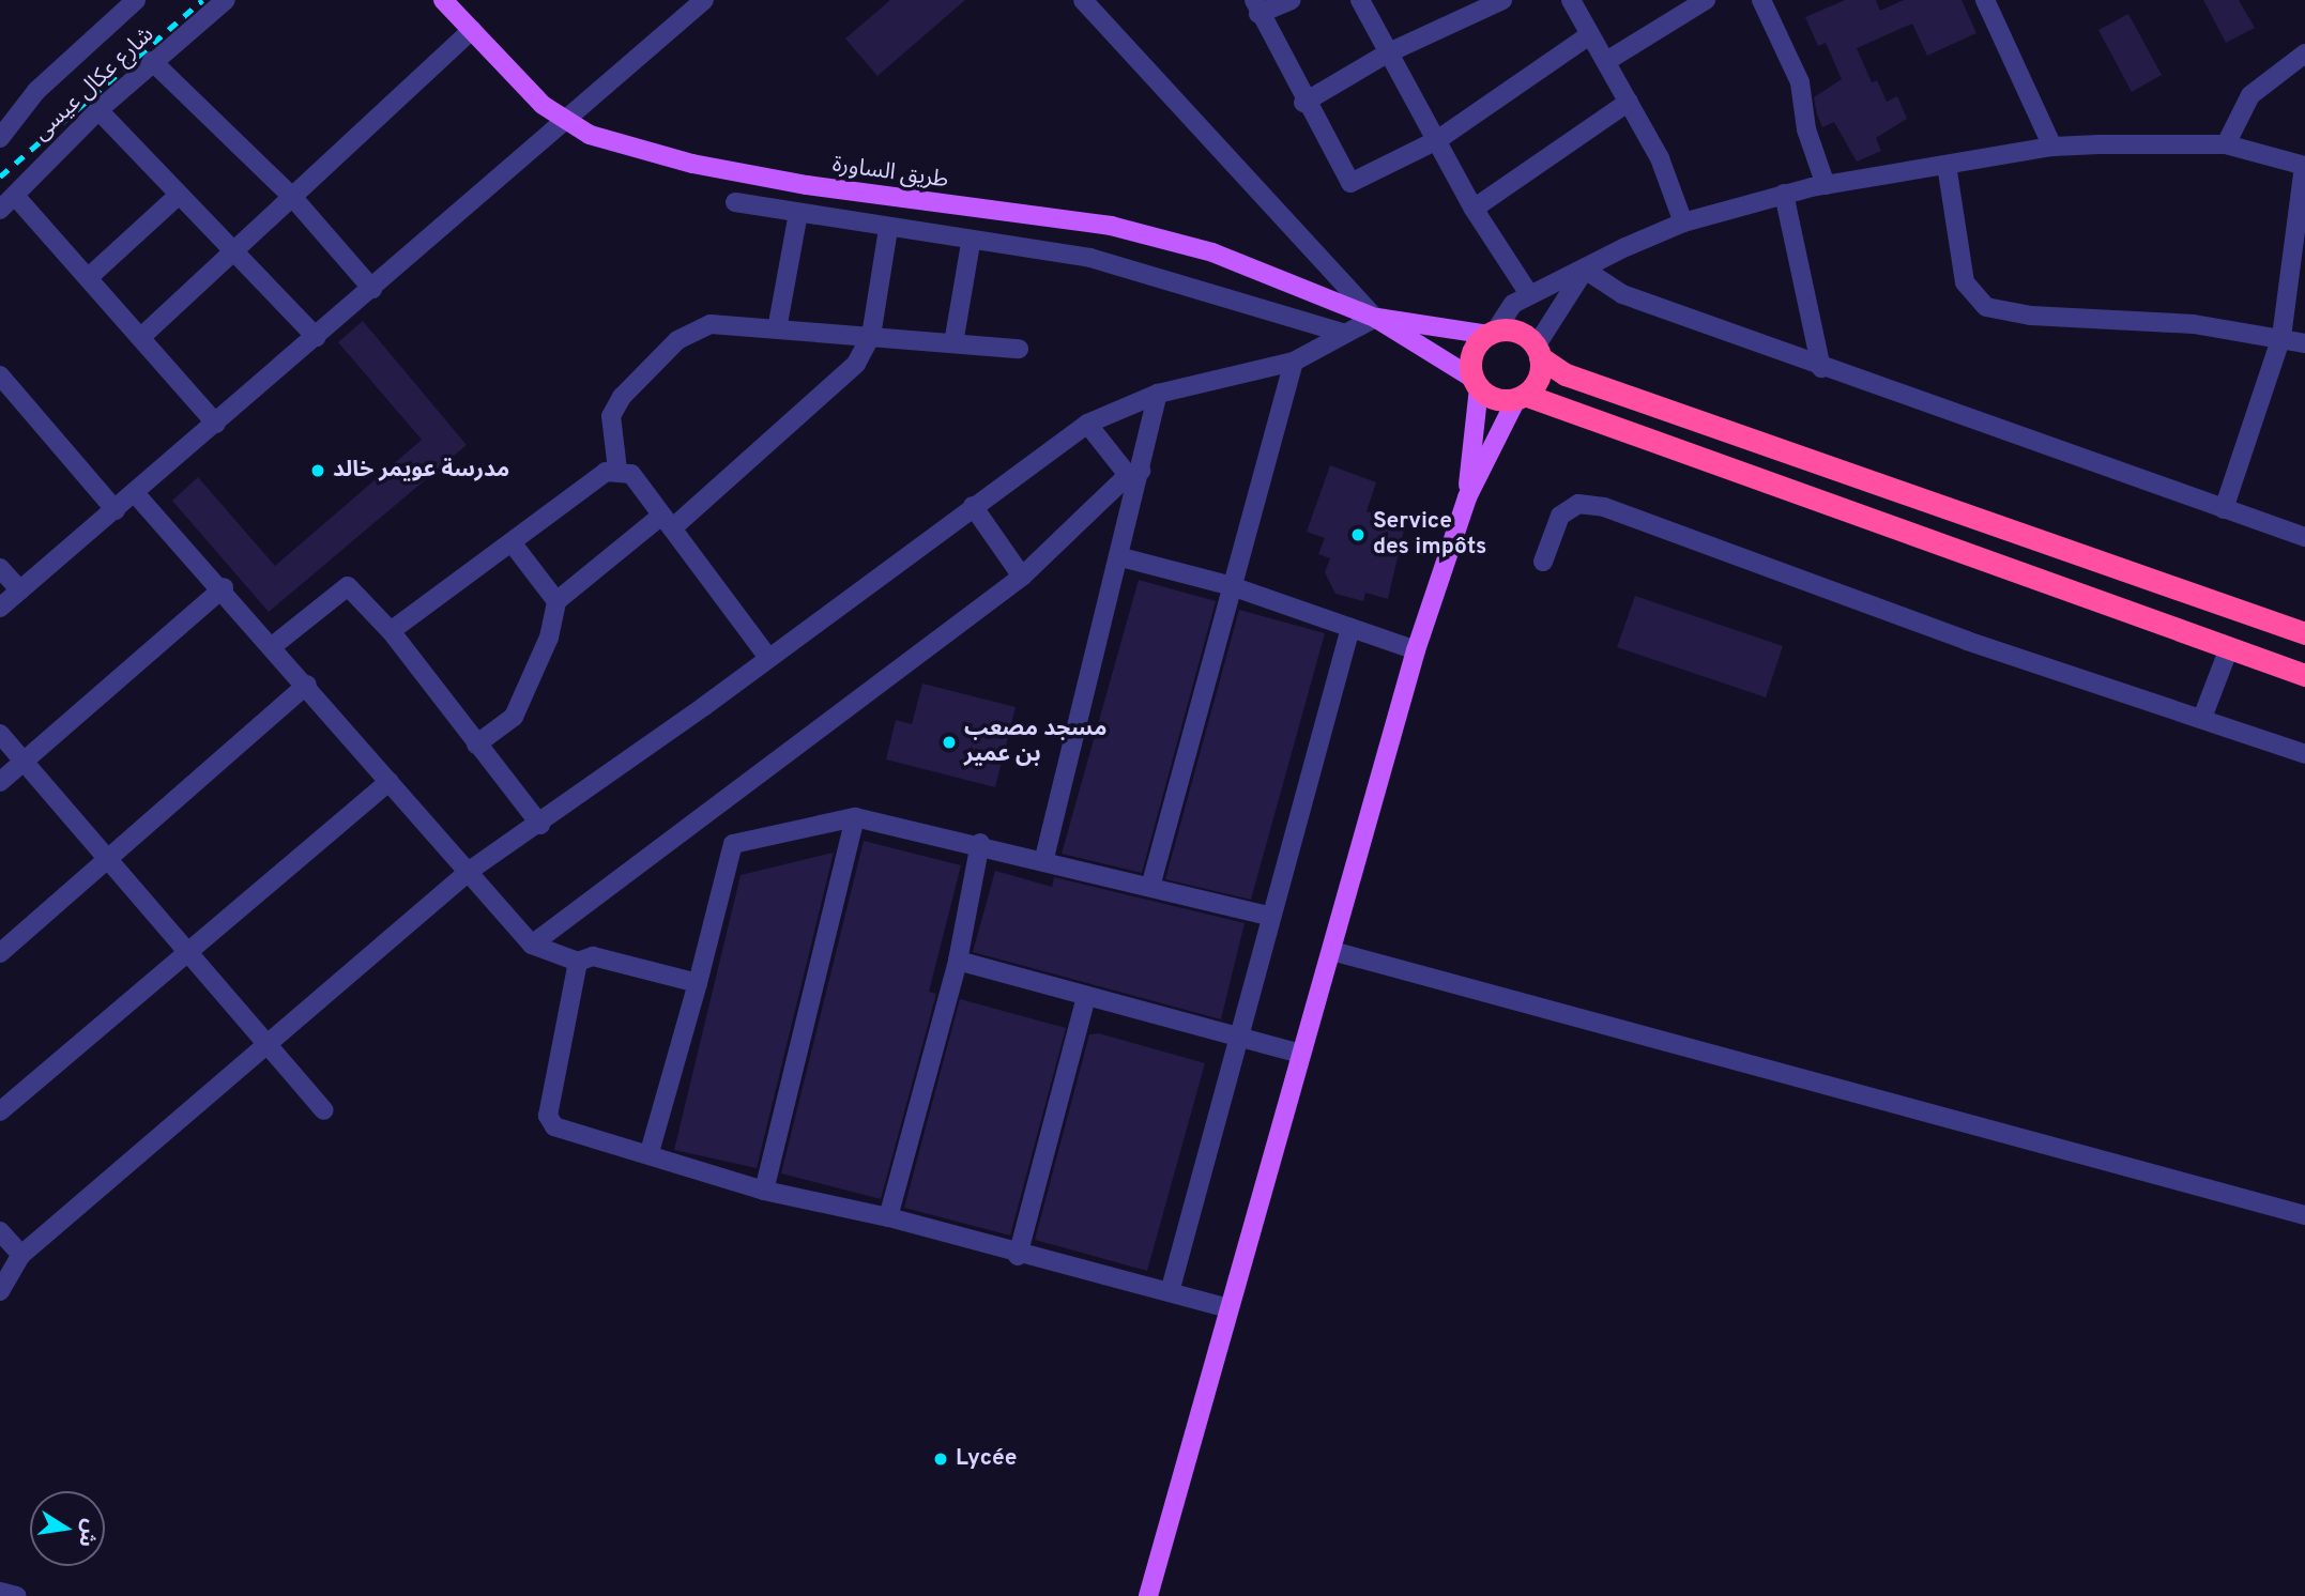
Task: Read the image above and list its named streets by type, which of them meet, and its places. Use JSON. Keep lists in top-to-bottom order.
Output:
{
  "streets": {
    "main road": ["طريق الساورة"],
    "street": ["شارع عكال عيسى"]
  },
  "places": [
    "مدرسة عويمر خالد",
    "Service des impôts",
    "مسجد مصعب بن عمير",
    "Lycée"
  ],
  "north": "right"
}
